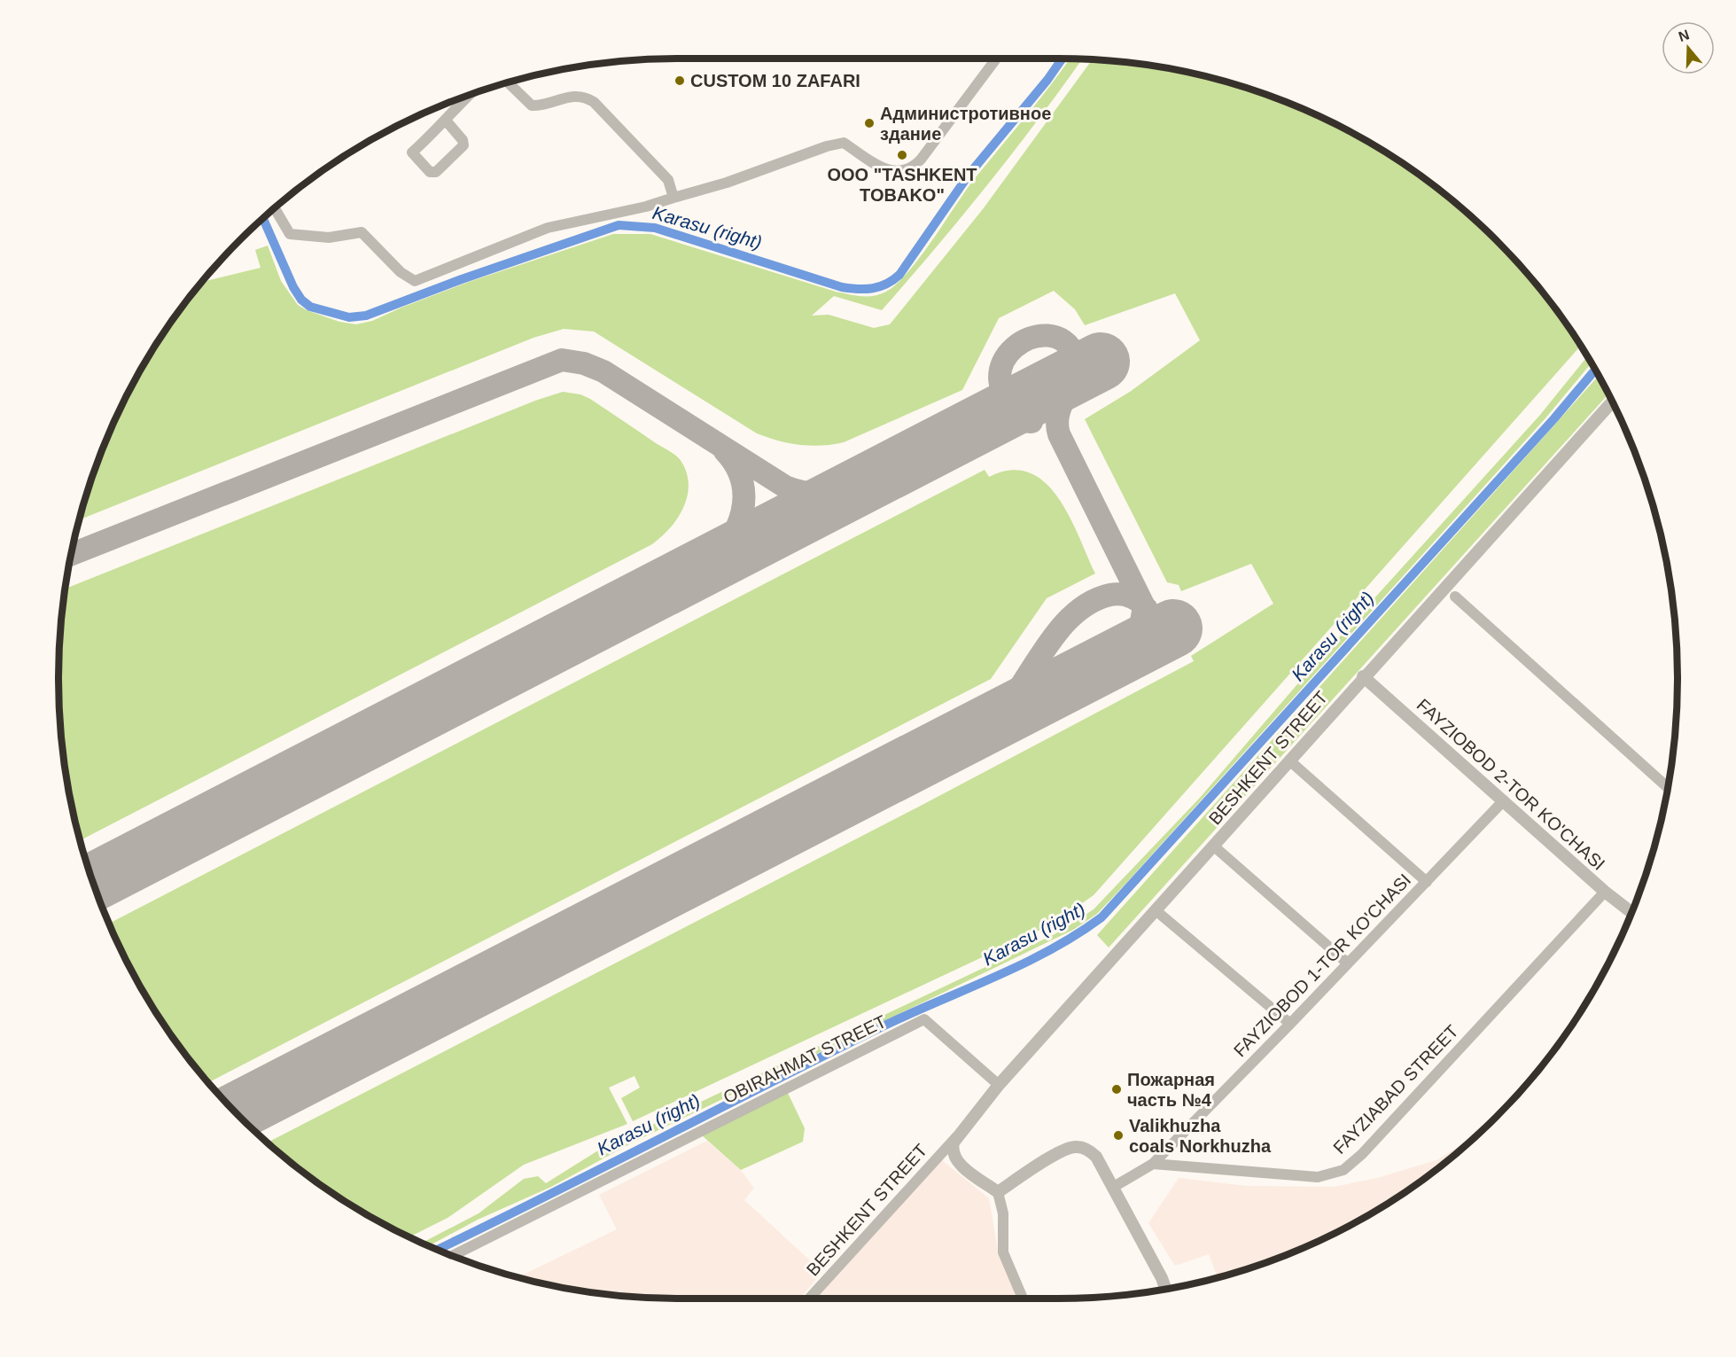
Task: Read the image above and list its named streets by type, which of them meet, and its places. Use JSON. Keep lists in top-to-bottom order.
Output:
{
  "streets": {
    "street": [
      "BESHKENT STREET",
      "FAYZIOBOD 2-TOR KO'CHASI",
      "FAYZIOBOD 1-TOR KO'CHASI",
      "OBIRAHMAT STREET",
      "FAYZIABAD STREET"
    ]
  },
  "crossings": [
    ["BESHKENT STREET", "FAYZIOBOD 2-TOR KO'CHASI"],
    ["BESHKENT STREET", "OBIRAHMAT STREET"],
    ["FAYZIOBOD 2-TOR KO'CHASI", "FAYZIOBOD 1-TOR KO'CHASI"],
    ["FAYZIOBOD 2-TOR KO'CHASI", "FAYZIABAD STREET"],
    ["FAYZIOBOD 1-TOR KO'CHASI", "FAYZIABAD STREET"]
  ],
  "water": ["Karasu (right)"],
  "places": [
    "CUSTOM 10 ZAFARI",
    "Администротивное здание",
    "OOO \"TASHKENT TOBAKO\"",
    "Пожарная часть №4",
    "Valikhuzha coals Norkhuzha"
  ],
  "north": "top"
}
